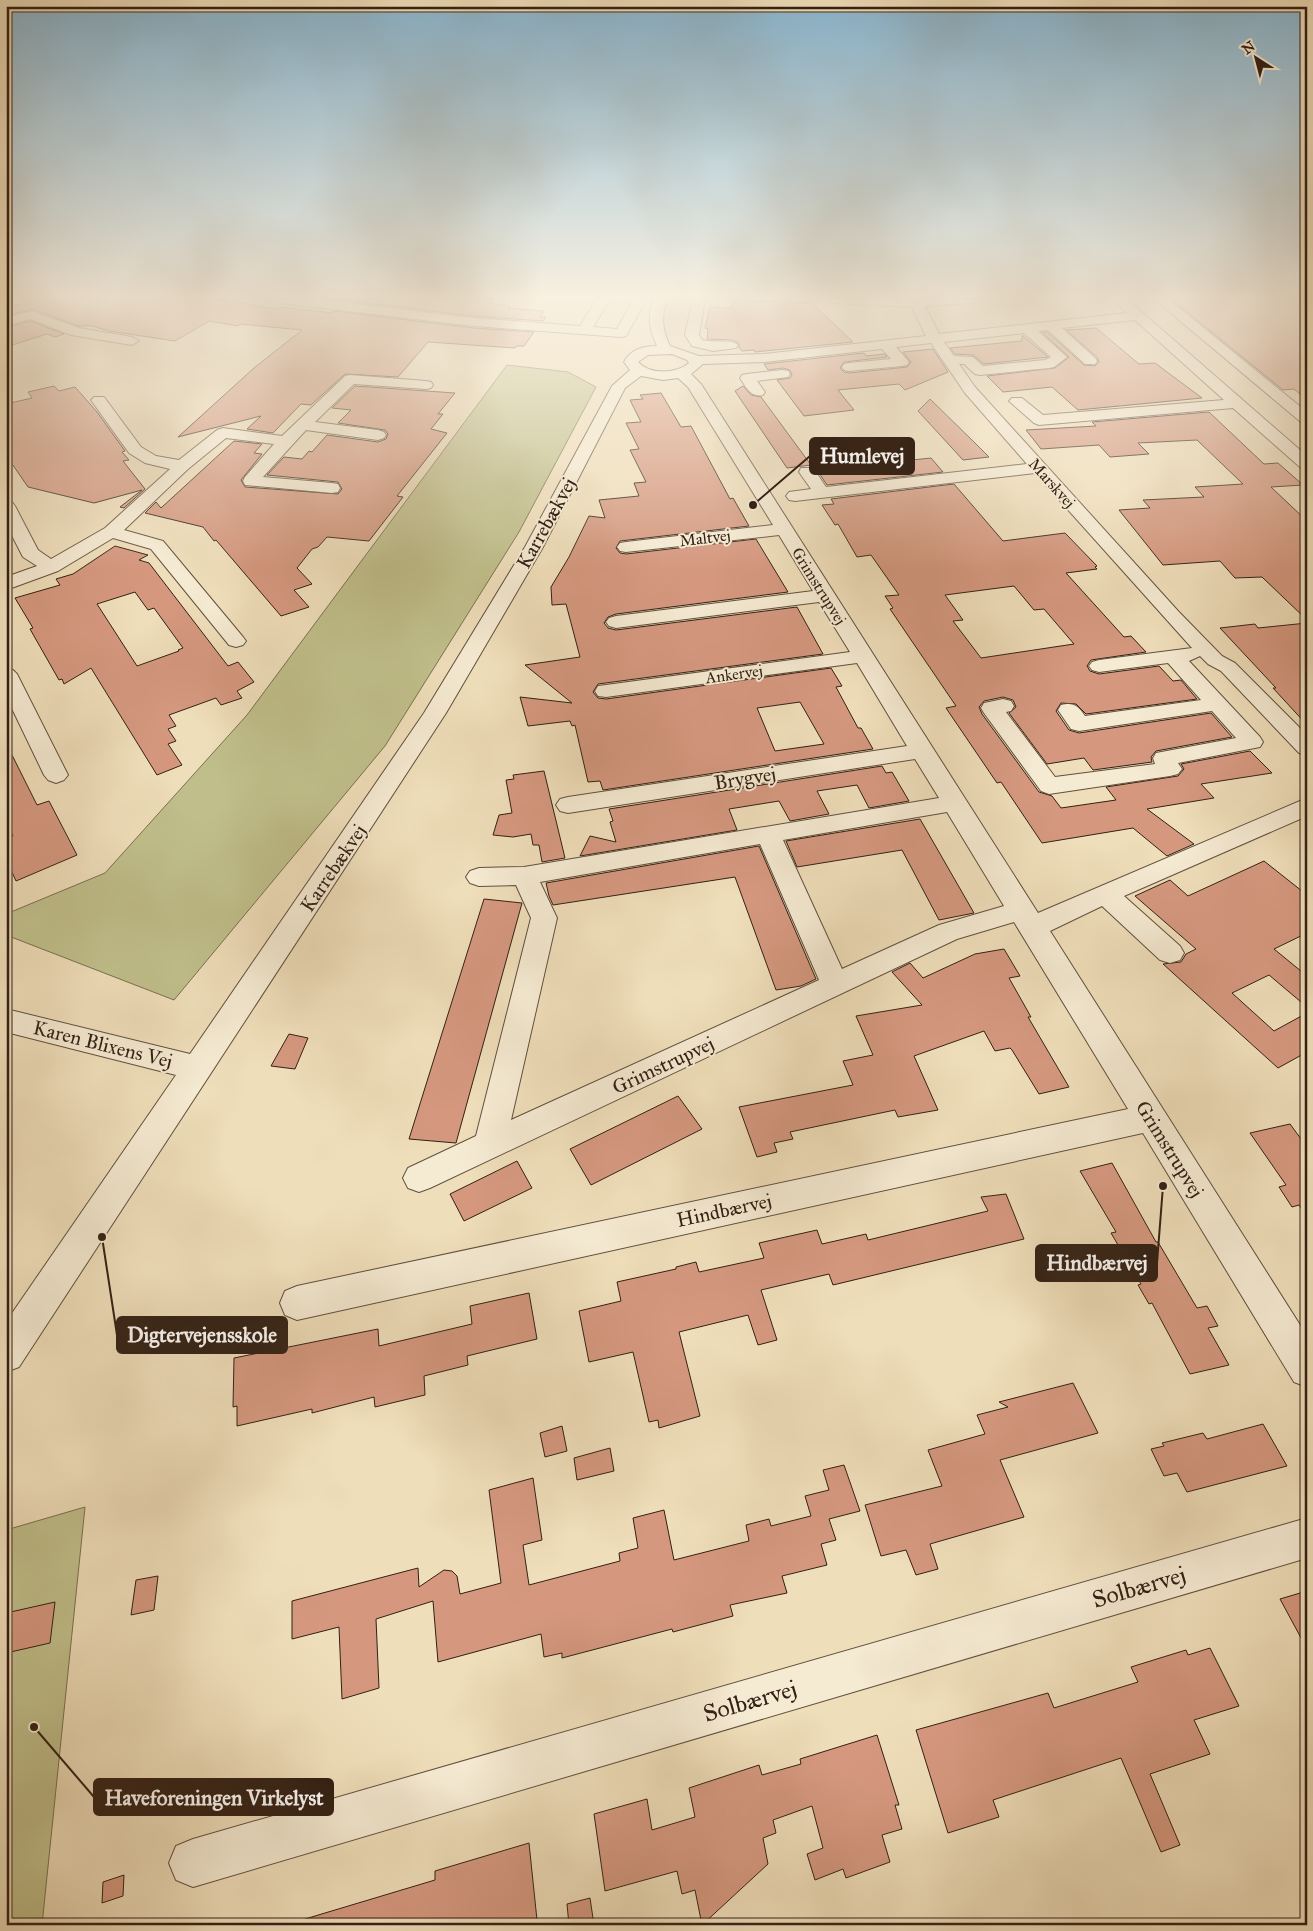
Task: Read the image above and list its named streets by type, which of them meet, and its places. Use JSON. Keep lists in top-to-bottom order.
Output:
{
  "streets": {
    "street": [
      "Marskvej",
      "Karrebækvej",
      "Maltvej",
      "Grimstrupvej",
      "Ankervej",
      "Brygvej",
      "Karen Blixens Vej",
      "Hindbærvej",
      "Solbærvej"
    ]
  },
  "crossings": [
    ["Karrebækvej", "Karen Blixens Vej"],
    ["Maltvej", "Grimstrupvej"],
    ["Grimstrupvej", "Ankervej"],
    ["Grimstrupvej", "Brygvej"],
    ["Grimstrupvej", "Hindbærvej"]
  ],
  "places": [
    "Humlevej",
    "Hindbærvej",
    "Digtervejensskole",
    "Haveforeningen Virkelyst"
  ],
  "north": "top left"
}
